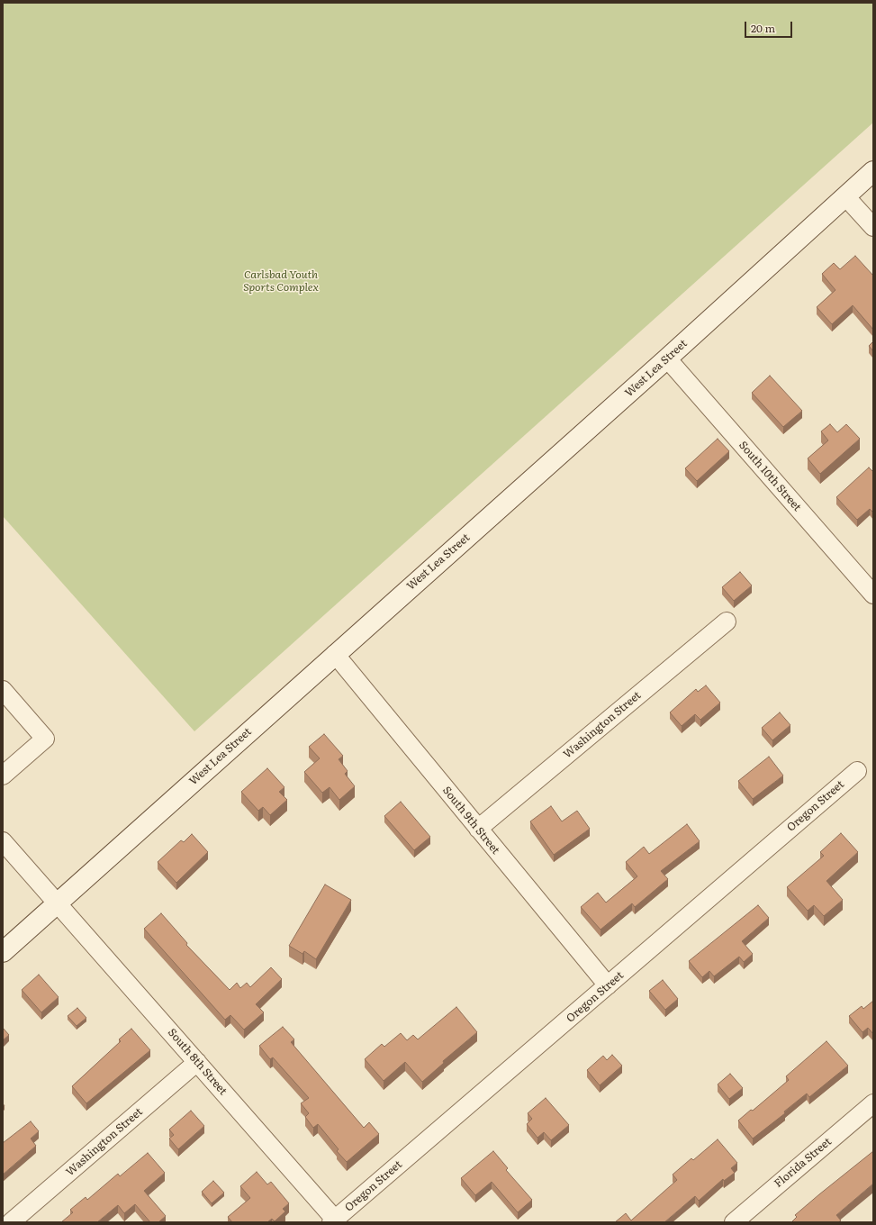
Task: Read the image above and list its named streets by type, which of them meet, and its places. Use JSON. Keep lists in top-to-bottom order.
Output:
{
  "streets": {
    "main road": ["West Lea Street"],
    "street": [
      "South 10th Street",
      "Washington Street",
      "Oregon Street",
      "South 9th Street",
      "South 8th Street",
      "Florida Street"
    ]
  },
  "crossings": [
    ["West Lea Street", "South 10th Street"],
    ["West Lea Street", "South 9th Street"],
    ["West Lea Street", "South 8th Street"],
    ["Washington Street", "South 9th Street"],
    ["Washington Street", "South 8th Street"],
    ["Oregon Street", "South 9th Street"],
    ["Oregon Street", "South 8th Street"]
  ],
  "parks": ["Carlsbad Youth Sports Complex"],
  "scale_bar": "20 m"
}
